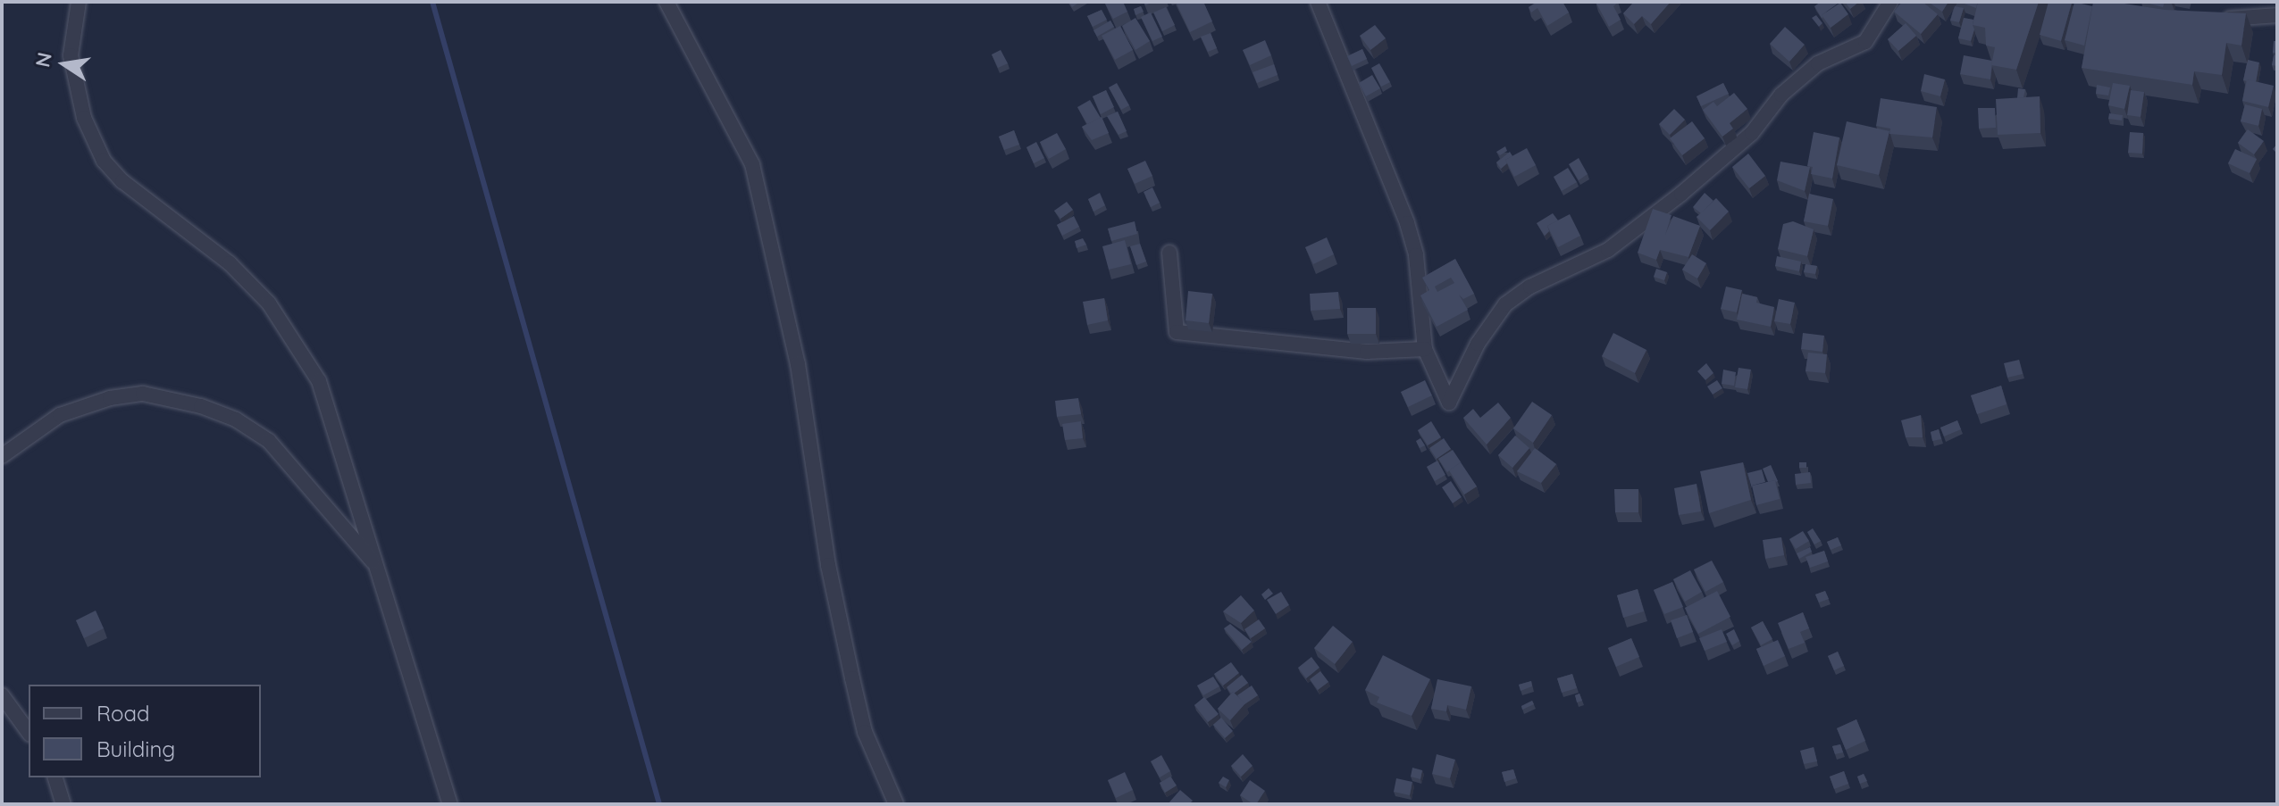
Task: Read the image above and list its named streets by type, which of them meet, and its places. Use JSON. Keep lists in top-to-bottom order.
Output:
{
  "legend": ["Road", "Building"],
  "north": "left"
}
